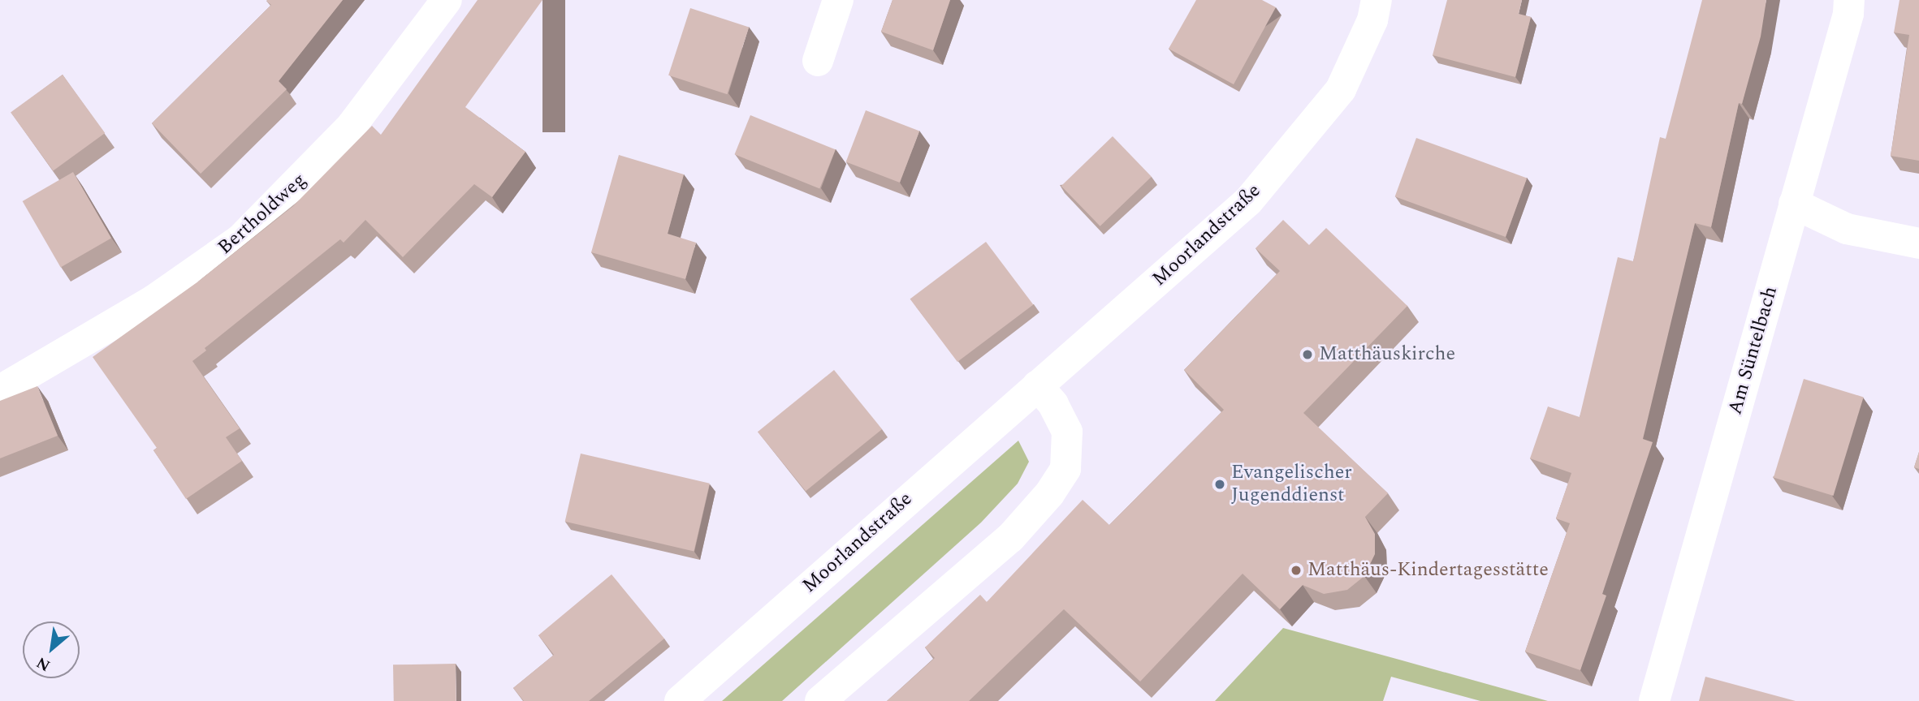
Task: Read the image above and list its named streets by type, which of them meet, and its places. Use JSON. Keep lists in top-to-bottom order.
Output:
{
  "streets": {
    "street": ["Bertholdweg", "Moorlandstraße", "Am Süntelbach"]
  },
  "places": ["Matthäuskirche", "Evangelischer Jugenddienst", "Matthäus-Kindertagesstätte"],
  "north": "bottom left"
}
